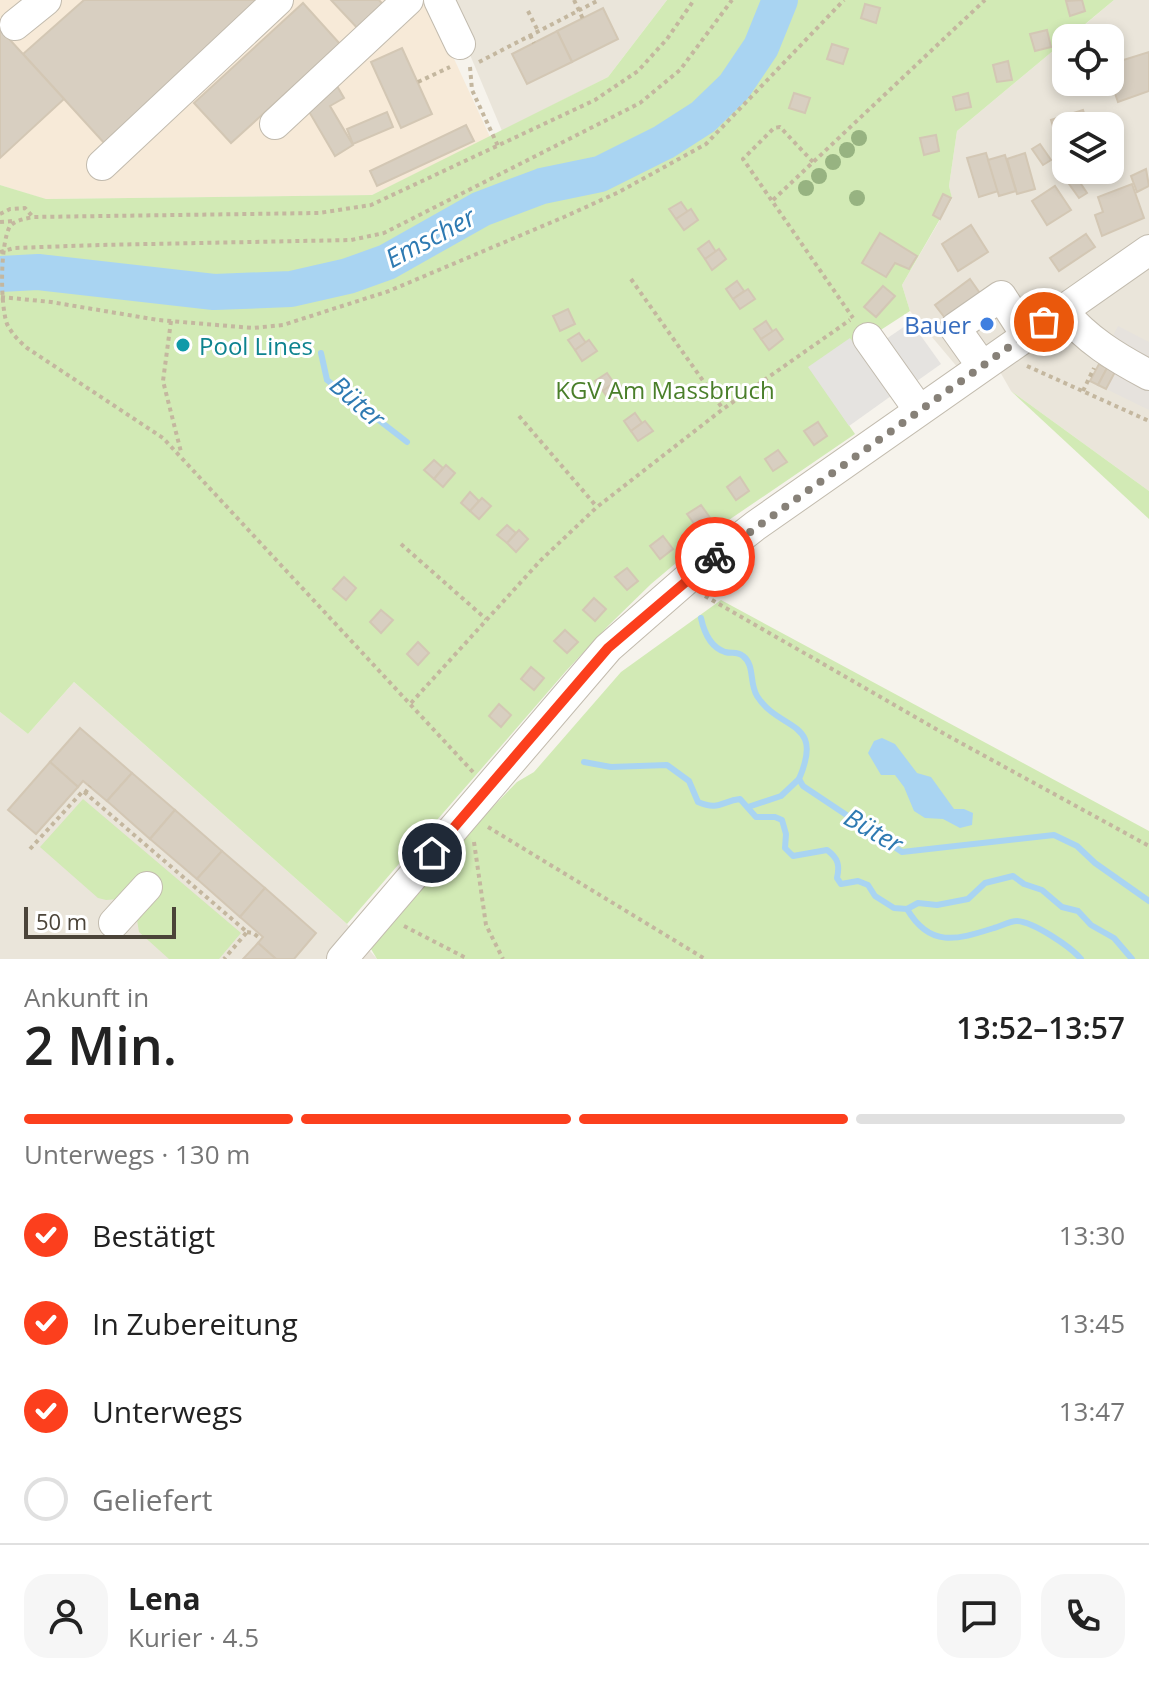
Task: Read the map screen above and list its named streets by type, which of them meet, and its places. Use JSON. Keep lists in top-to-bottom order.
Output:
{
  "water": ["Emscher", "Büter"],
  "parks": ["KGV Am Massbruch"],
  "places": ["Bauer", "Pool Lines"],
  "scale_bar": "50 m",
  "page": {
    "scale": "50 m",
    "heading": ["2 Min.", "Ankunft in", "13:52–13:57"],
    "panel": ["Lena", "Kurier · 4.5"],
    "bar": "Unterwegs · 130 m",
    "list": [
      ["Bestätigt", "13:30"],
      ["In Zubereitung", "13:45"],
      ["Unterwegs", "13:47"],
      "Geliefert"
    ]
  }
}
